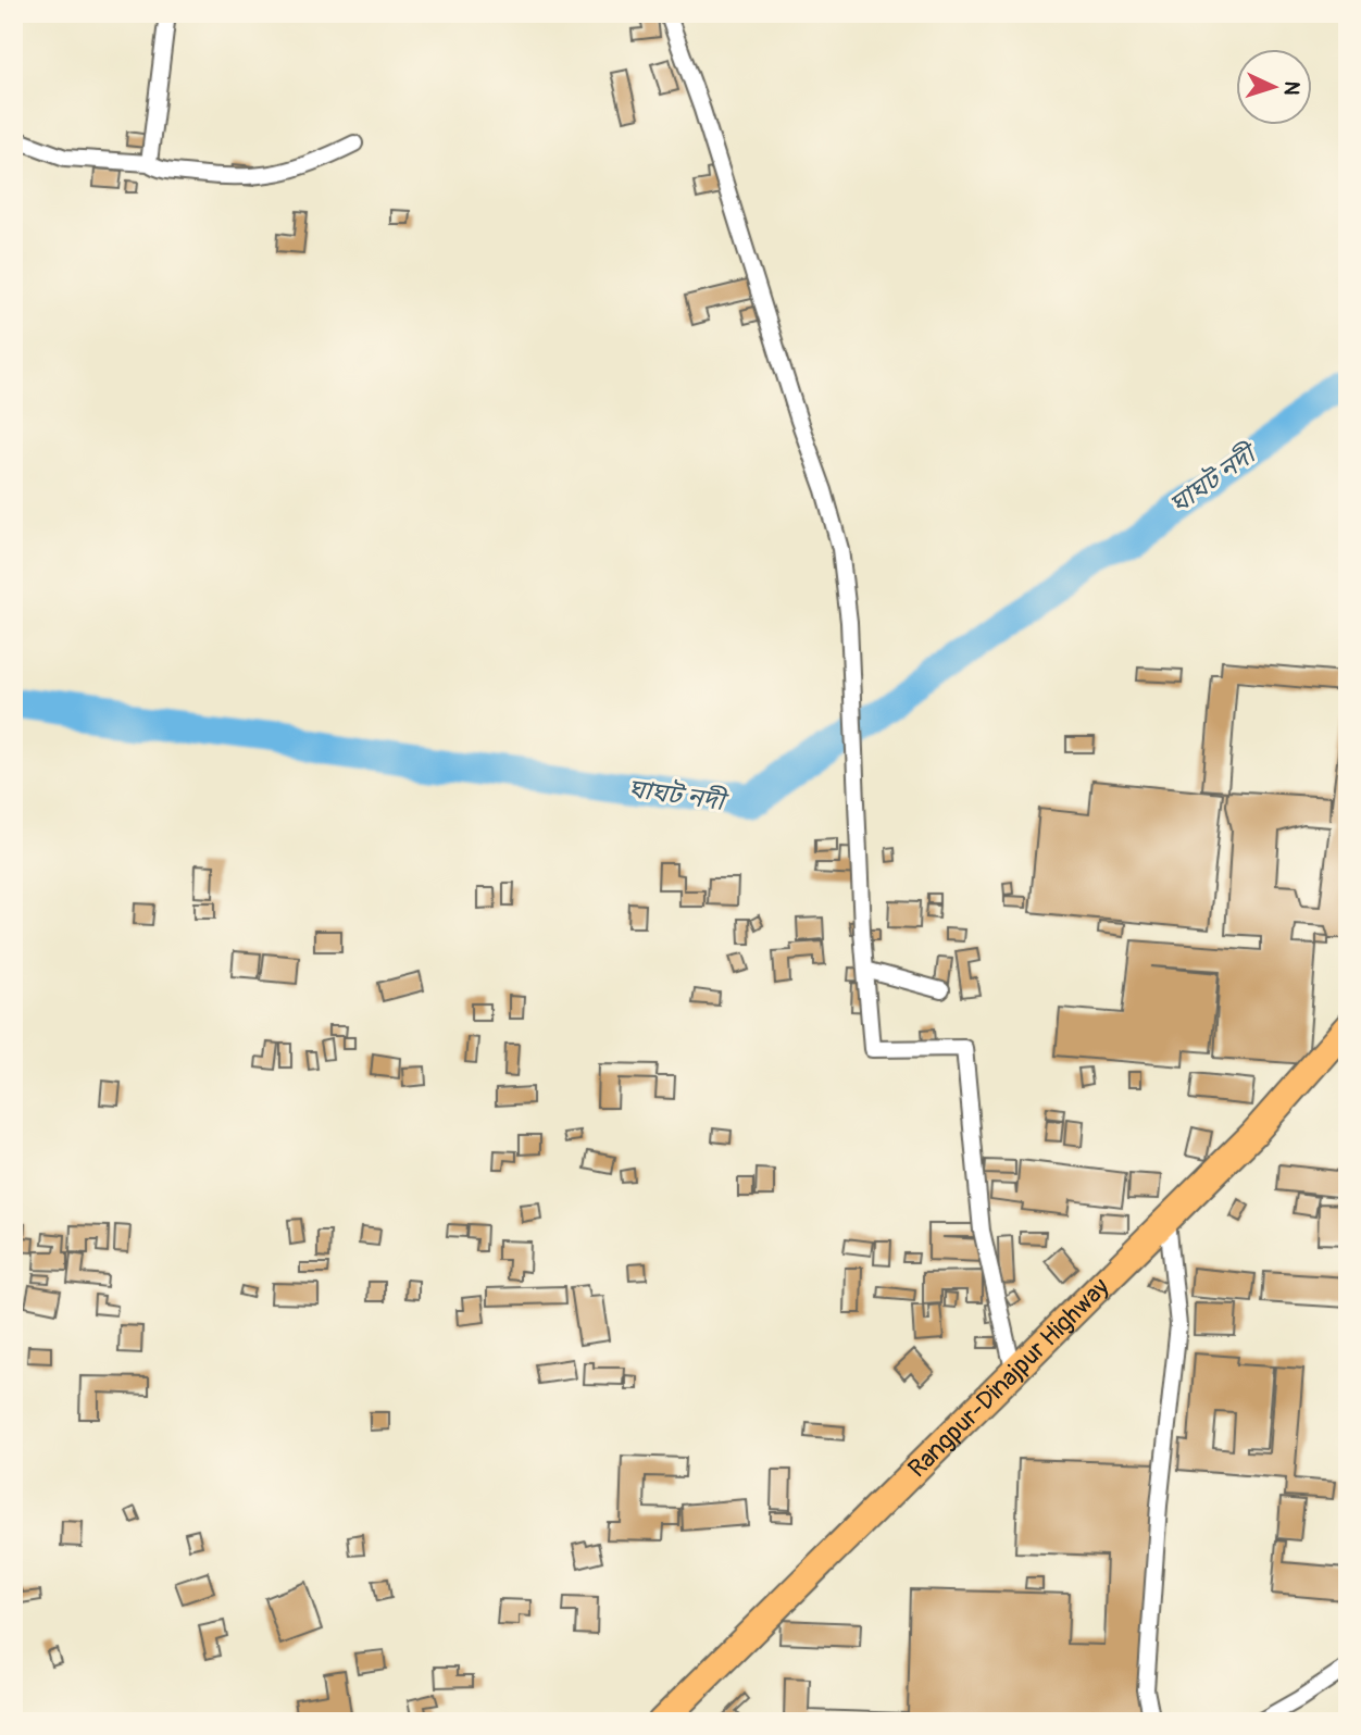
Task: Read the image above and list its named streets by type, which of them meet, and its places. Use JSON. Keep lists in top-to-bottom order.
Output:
{
  "streets": {
    "highway": ["Rangpur-Dinajpur Highway"]
  },
  "water": ["ঘাঘট নদী"],
  "north": "right"
}
